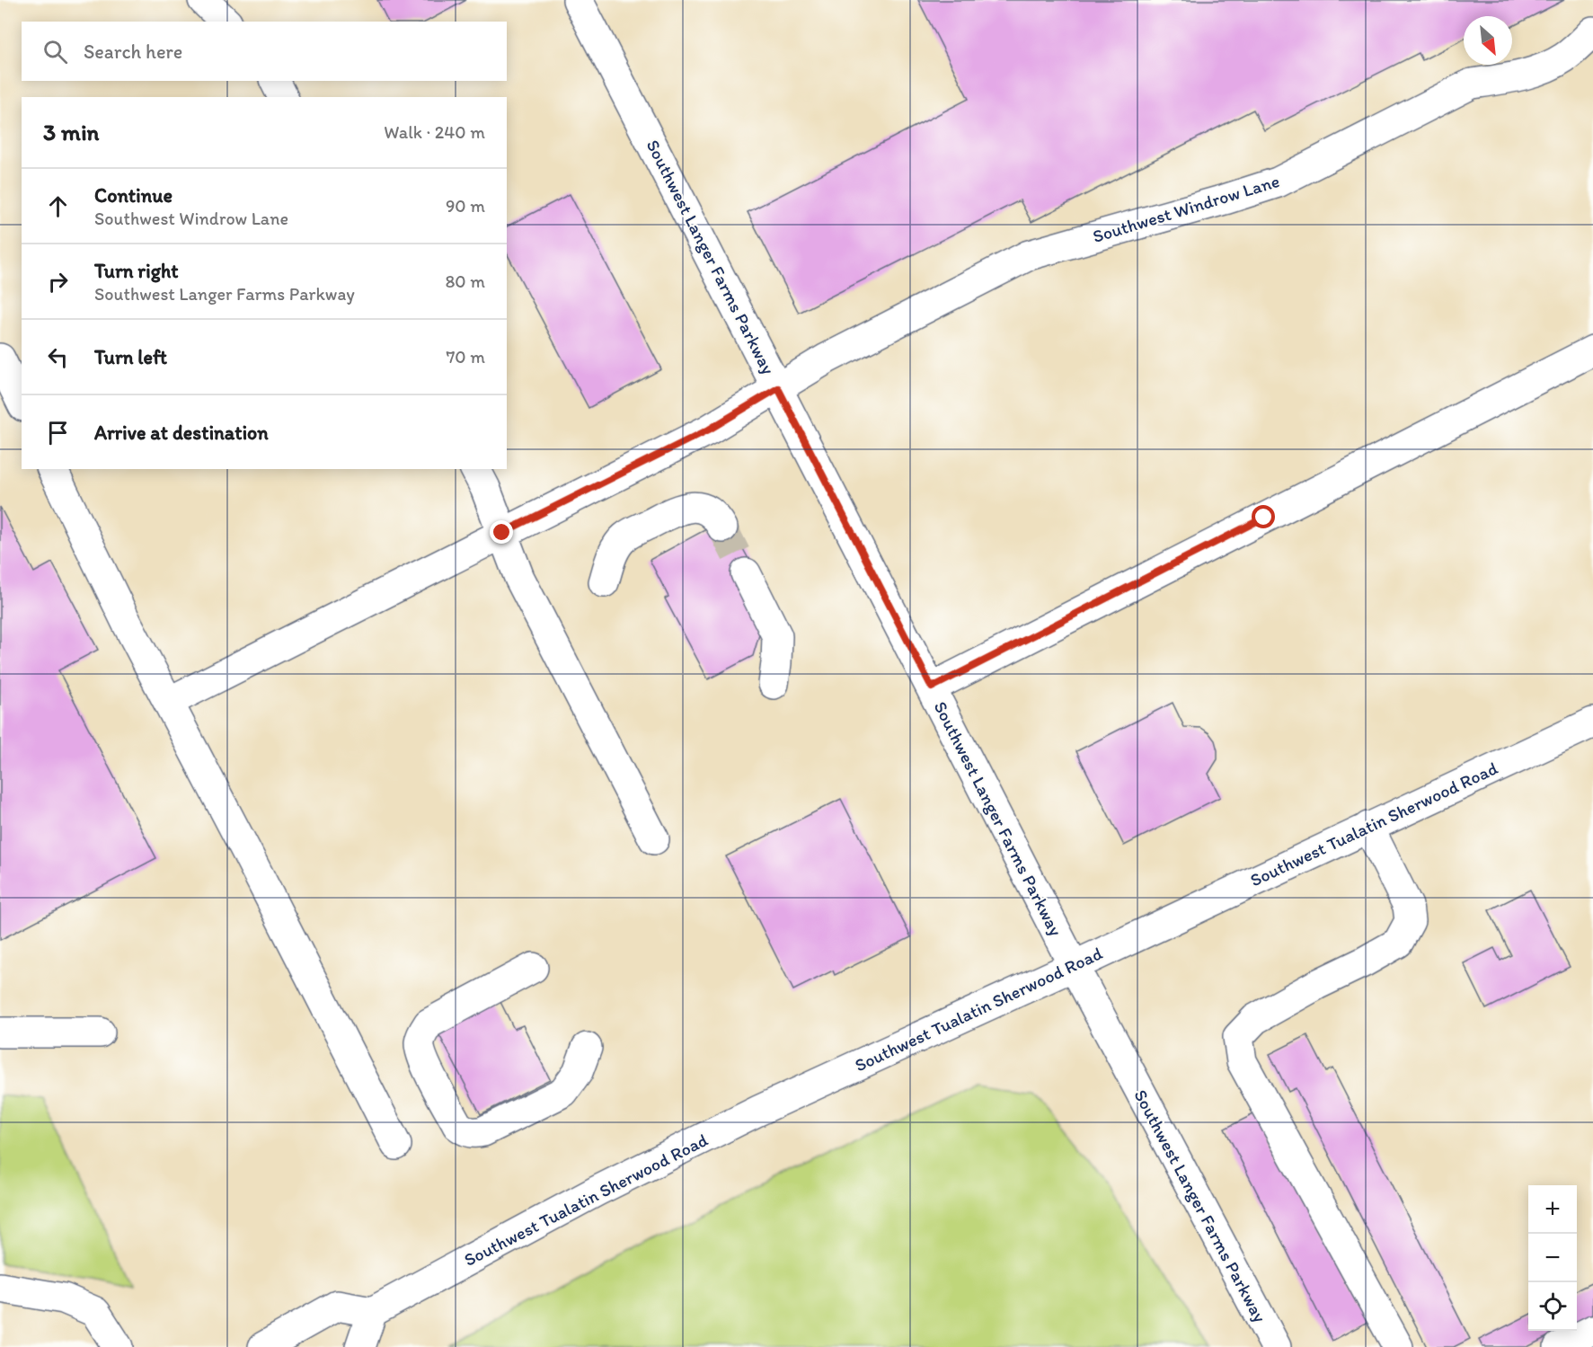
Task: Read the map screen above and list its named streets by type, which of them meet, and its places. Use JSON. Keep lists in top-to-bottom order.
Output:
{
  "streets": {
    "main road": ["Southwest Windrow Lane", "Southwest Langer Farms Parkway", "Southwest Tualatin Sherwood Road"]
  },
  "crossings": [
    ["Southwest Windrow Lane", "Southwest Langer Farms Parkway"],
    ["Southwest Langer Farms Parkway", "Southwest Tualatin Sherwood Road"]
  ],
  "north": "bottom right",
  "page": {
    "search": "Search here",
    "heading": ["3 min", "Walk · 240 m"],
    "list": [
      ["Continue", "Southwest Windrow Lane", "90 m"],
      ["Turn right", "Southwest Langer Farms Parkway", "80 m"],
      ["Turn left", "70 m"],
      "Arrive at destination"
    ],
    "map_buttons": ["+", "−"]
  }
}
